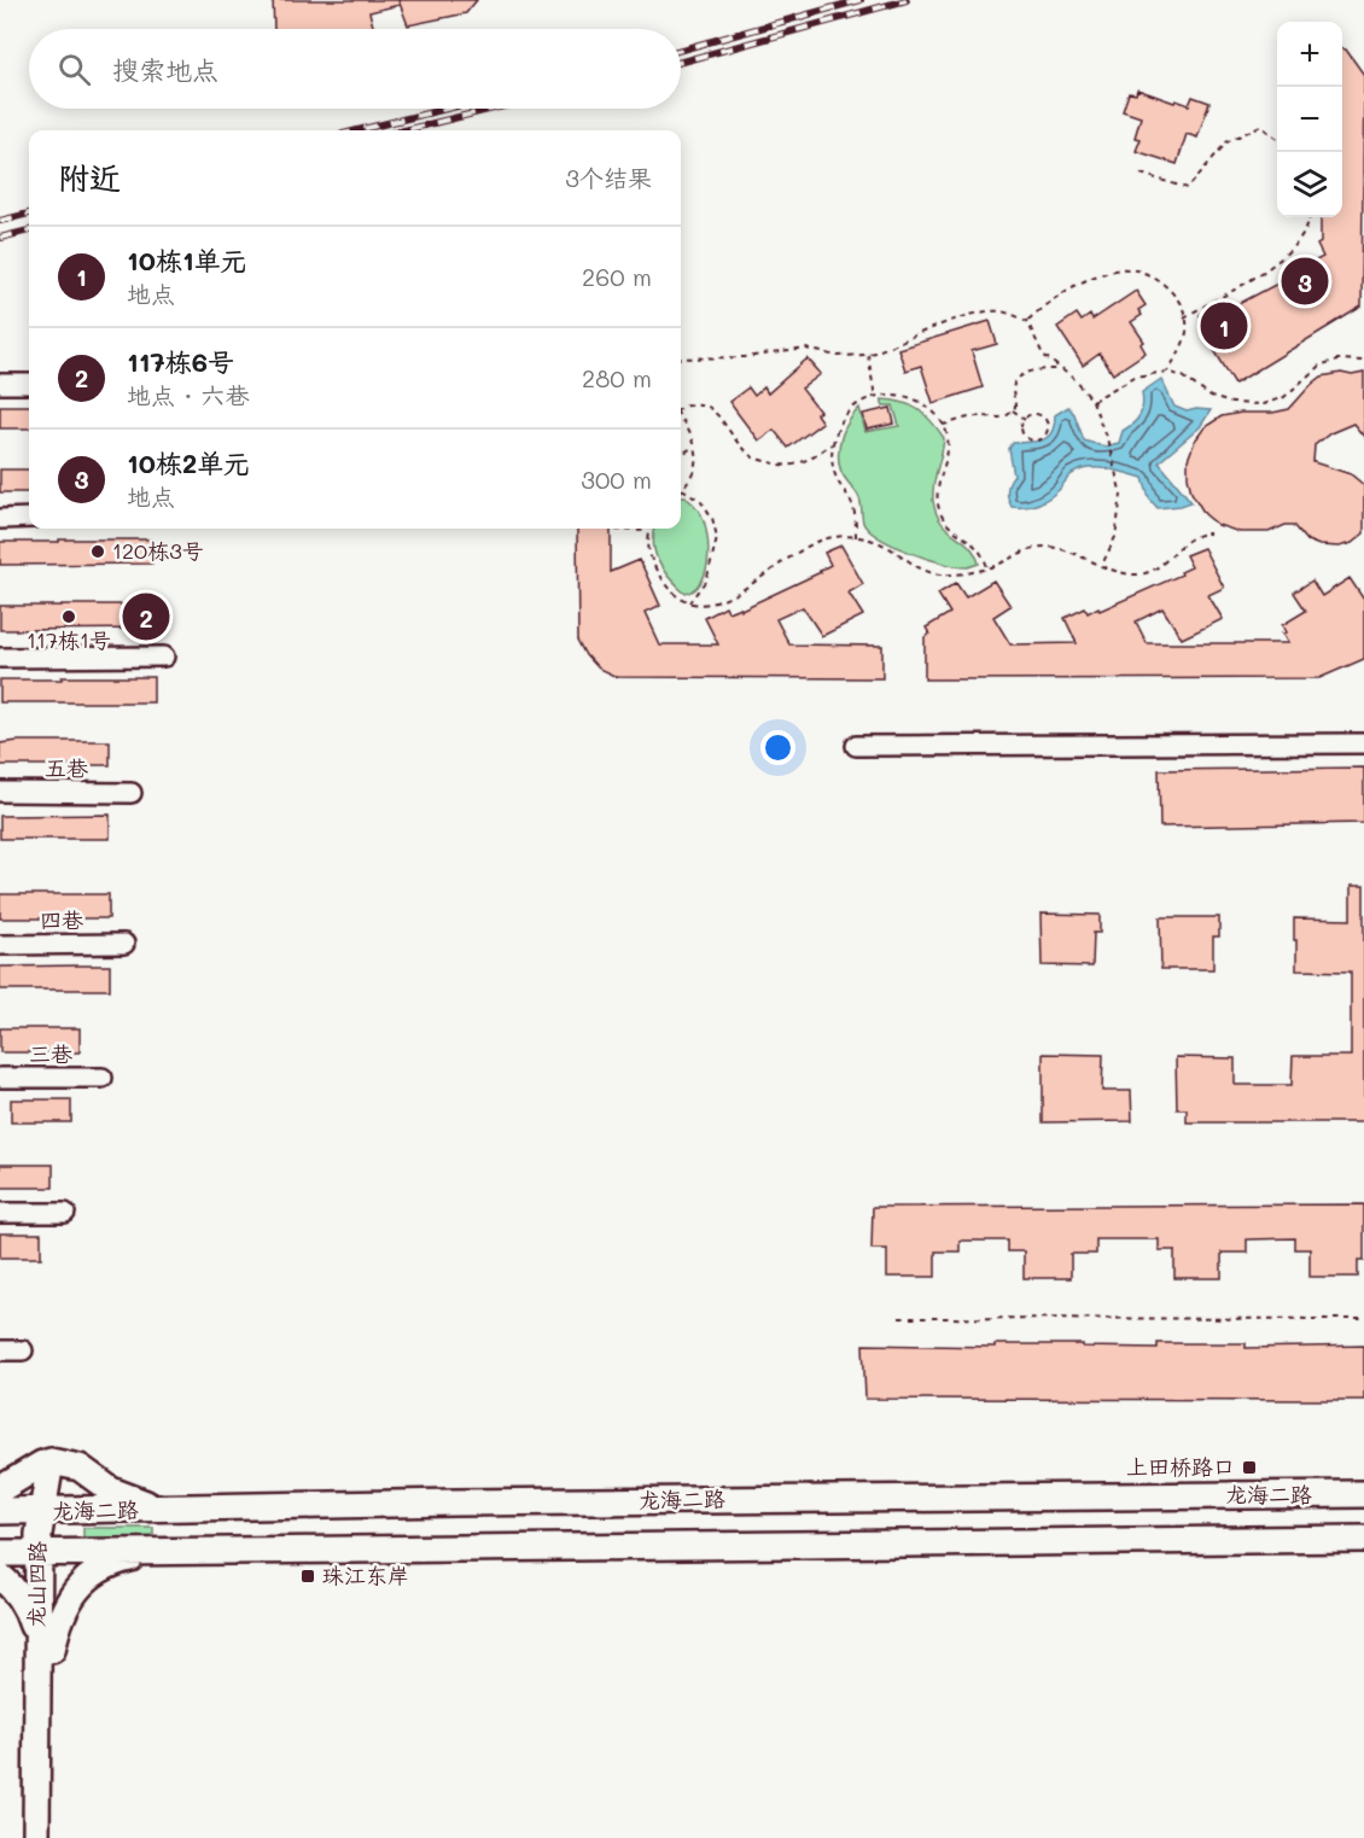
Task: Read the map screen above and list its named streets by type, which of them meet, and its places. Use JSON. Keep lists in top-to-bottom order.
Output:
{
  "streets": {
    "main road": ["龙海二路", "龙山四路"],
    "street": ["五巷", "四巷", "三巷"]
  },
  "crossings": [
    ["龙海二路", "龙山四路"]
  ],
  "places": {
    "other": ["120栋3号", "117栋1号"],
    "transit": ["上田桥路口", "珠江东岸"]
  },
  "page": {
    "map_buttons": ["+", "−"],
    "search": "搜索地点",
    "heading": ["附近", "3个结果"],
    "list": [
      {
        "mark": "1",
        "name": "10栋1单元",
        "note": "地点",
        "value": "260 m"
      },
      {
        "mark": "2",
        "name": "117栋6号",
        "note": "地点 · 六巷",
        "value": "280 m"
      },
      {
        "mark": "3",
        "name": "10栋2单元",
        "note": "地点",
        "value": "300 m"
      }
    ],
    "pins": ["3", "1", "2"]
  }
}
